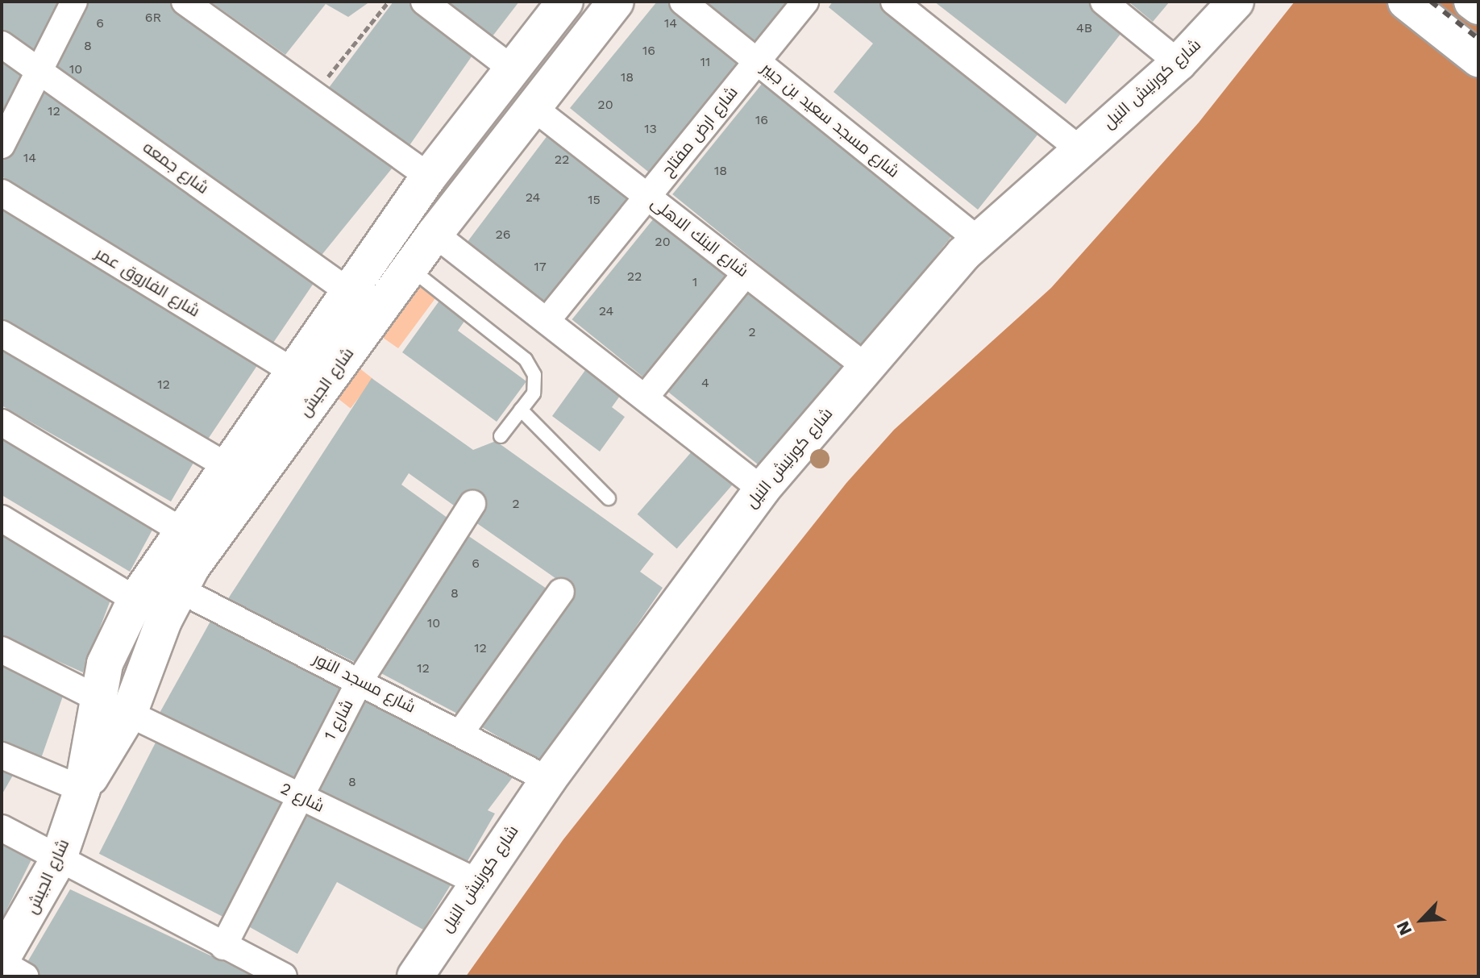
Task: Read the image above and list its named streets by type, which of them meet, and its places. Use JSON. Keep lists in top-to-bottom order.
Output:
{
  "streets": {
    "main road": ["شارع كورنيش النيل", "شارع الجيش"],
    "street": [
      "شارع مسجد سعيد بن جبير",
      "شارع ارض مفتاح",
      "شارع جمعه",
      "شارع البنك الاهلى",
      "شارع الفاروق عمر",
      "شارع مسجد النور",
      "شارع 1",
      "شارع 2"
    ]
  },
  "crossings": [
    ["شارع كورنيش النيل", "شارع مسجد سعيد بن جبير"],
    ["شارع كورنيش النيل", "شارع البنك الاهلى"],
    ["شارع كورنيش النيل", "شارع مسجد النور"],
    ["شارع كورنيش النيل", "شارع 2"],
    ["شارع مسجد سعيد بن جبير", "شارع ارض مفتاح"],
    ["شارع ارض مفتاح", "شارع البنك الاهلى"],
    ["شارع جمعه", "شارع الجيش"],
    ["شارع البنك الاهلى", "شارع الجيش"],
    ["شارع الفاروق عمر", "شارع الجيش"],
    ["شارع الجيش", "شارع مسجد النور"],
    ["شارع الجيش", "شارع 2"],
    ["شارع مسجد النور", "شارع 1"],
    ["شارع 1", "شارع 2"]
  ],
  "house_numbers": [
    "6R",
    "6",
    "14",
    "4B",
    "8",
    "16",
    "11",
    "10",
    "18",
    "20",
    "12",
    "16",
    "13",
    "14",
    "22",
    "18",
    "24",
    "15",
    "26",
    "20",
    "17",
    "22",
    "1",
    "24",
    "2",
    "4",
    "12",
    "2",
    "6",
    "8",
    "10",
    "12",
    "12",
    "8"
  ],
  "north": "bottom left"
}
